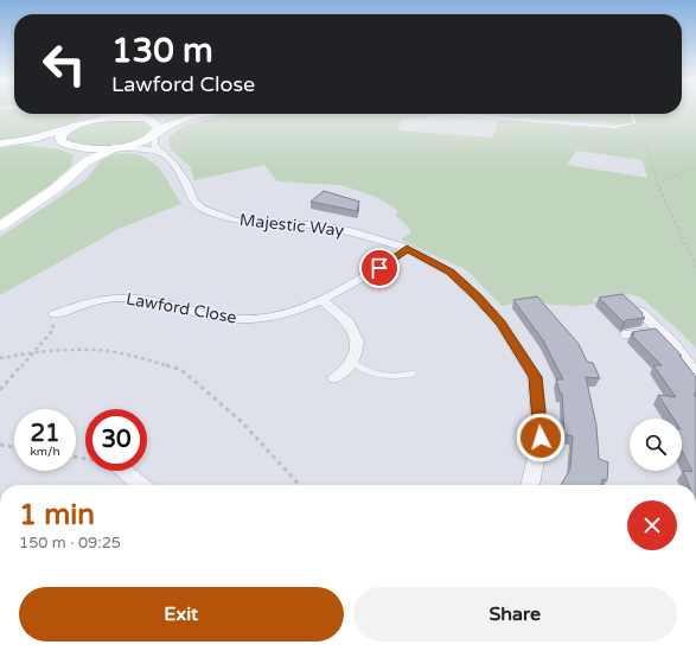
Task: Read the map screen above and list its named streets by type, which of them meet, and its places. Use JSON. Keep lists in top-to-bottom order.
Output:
{
  "streets": {
    "street": ["Majestic Way", "Lawford Close"]
  },
  "crossings": [
    ["Majestic Way", "Lawford Close"]
  ],
  "page": {
    "turn": ["130 m", "Lawford Close"],
    "speed": "21 km/h",
    "limit": "30",
    "heading": ["1 min", "150 m · 09:25"],
    "buttons": ["Exit", "Share"]
  }
}
